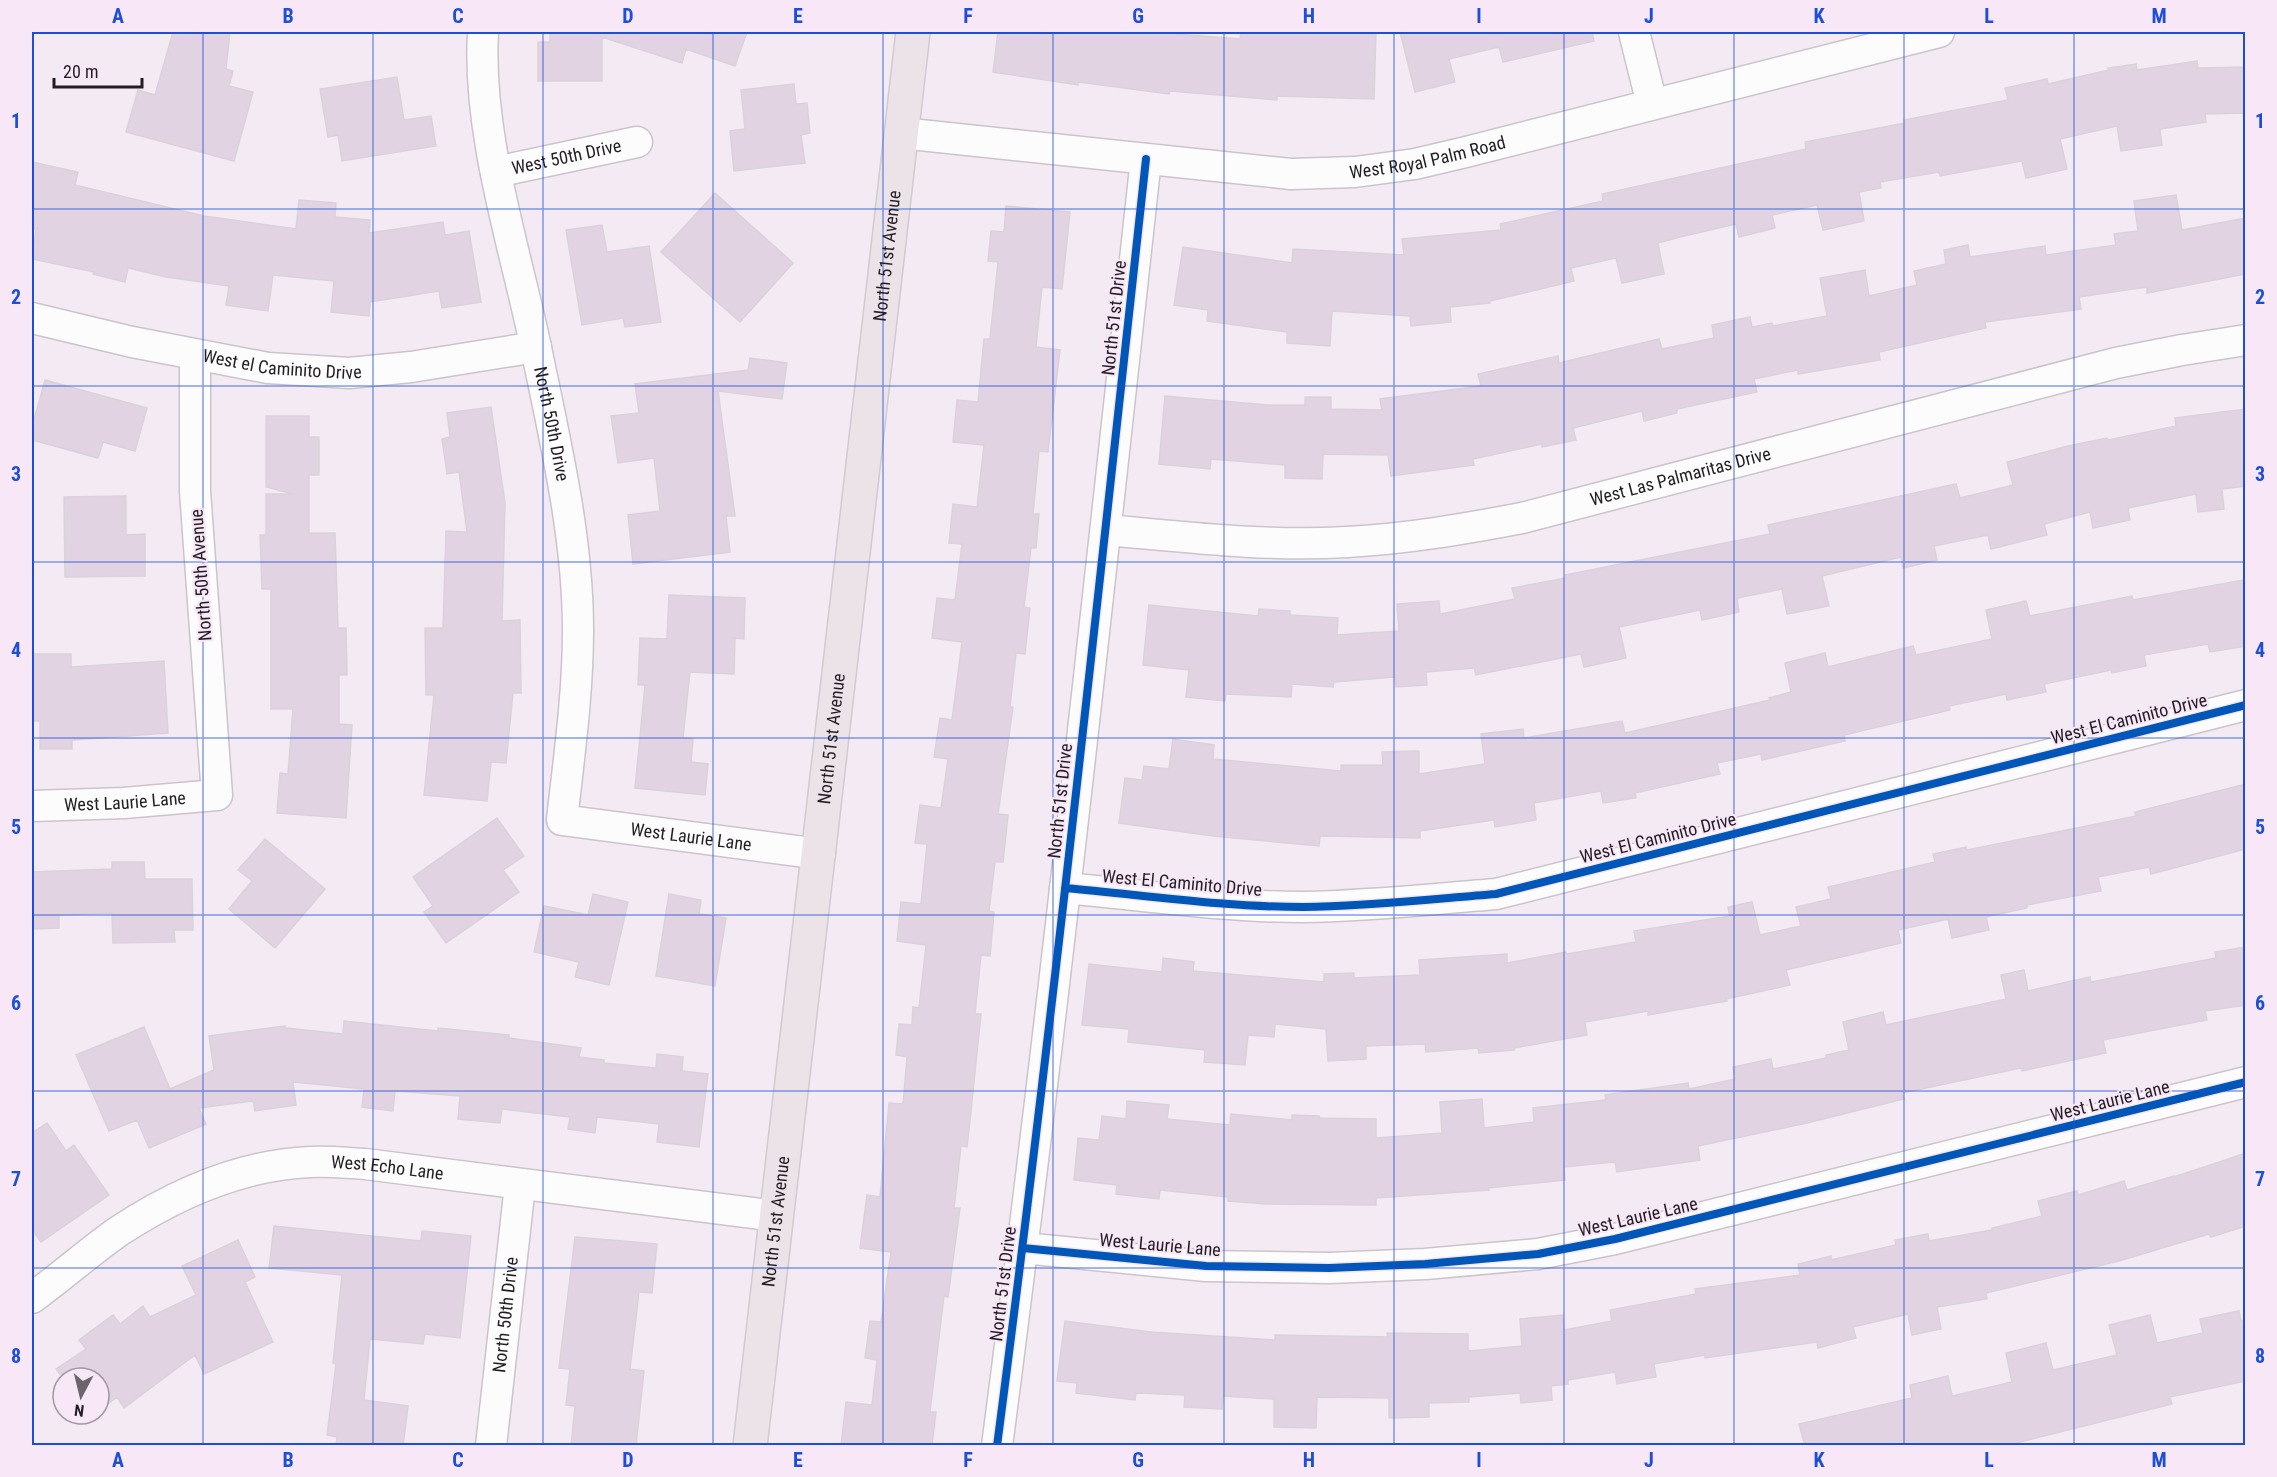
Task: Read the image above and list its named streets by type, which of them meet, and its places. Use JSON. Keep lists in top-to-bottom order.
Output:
{
  "streets": {
    "main road": ["North 51st Avenue"],
    "street": [
      "West Royal Palm Road",
      "West 50th Drive",
      "North 51st Drive",
      "West el Caminito Drive",
      "North 50th Drive",
      "West Las Palmaritas Drive",
      "North 50th Avenue",
      "West El Caminito Drive",
      "West Laurie Lane",
      "West Echo Lane"
    ]
  },
  "crossings": [
    ["West Royal Palm Road", "North 51st Avenue"],
    ["West Royal Palm Road", "North 51st Drive"],
    ["West 50th Drive", "North 50th Drive"],
    ["North 51st Avenue", "West Laurie Lane"],
    ["North 51st Avenue", "West Echo Lane"],
    ["North 51st Drive", "West Las Palmaritas Drive"],
    ["North 51st Drive", "West El Caminito Drive"],
    ["North 51st Drive", "West Laurie Lane"],
    ["West el Caminito Drive", "North 50th Drive"],
    ["West el Caminito Drive", "North 50th Avenue"],
    ["North 50th Drive", "West Laurie Lane"],
    ["North 50th Drive", "West Echo Lane"],
    ["North 50th Avenue", "West Laurie Lane"]
  ],
  "scale_bar": "20 m",
  "north": "bottom",
  "grid": {
    "columns": [
      "A",
      "B",
      "C",
      "D",
      "E",
      "F",
      "G",
      "H",
      "I",
      "J",
      "K",
      "L",
      "M"
    ],
    "rows": [
      "1",
      "2",
      "3",
      "4",
      "5",
      "6",
      "7",
      "8"
    ]
  }
}
